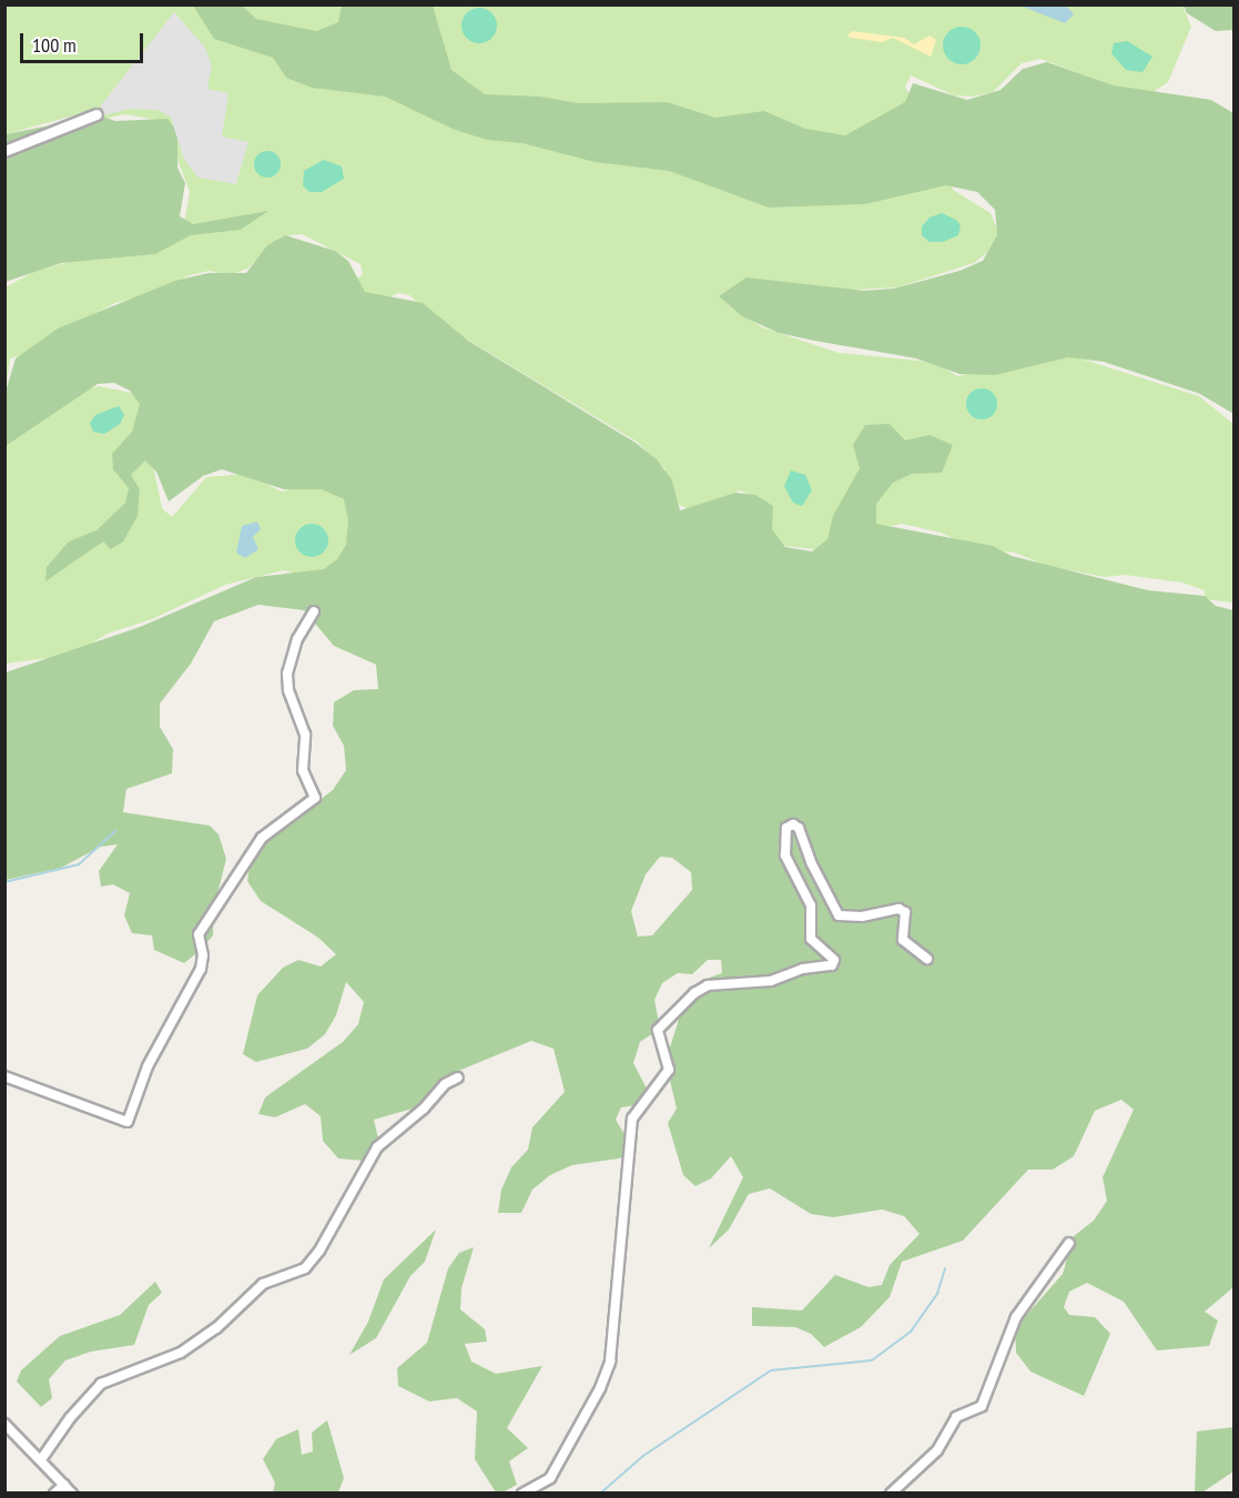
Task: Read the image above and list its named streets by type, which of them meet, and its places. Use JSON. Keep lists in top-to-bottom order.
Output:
{
  "scale_bar": "100 m"
}
